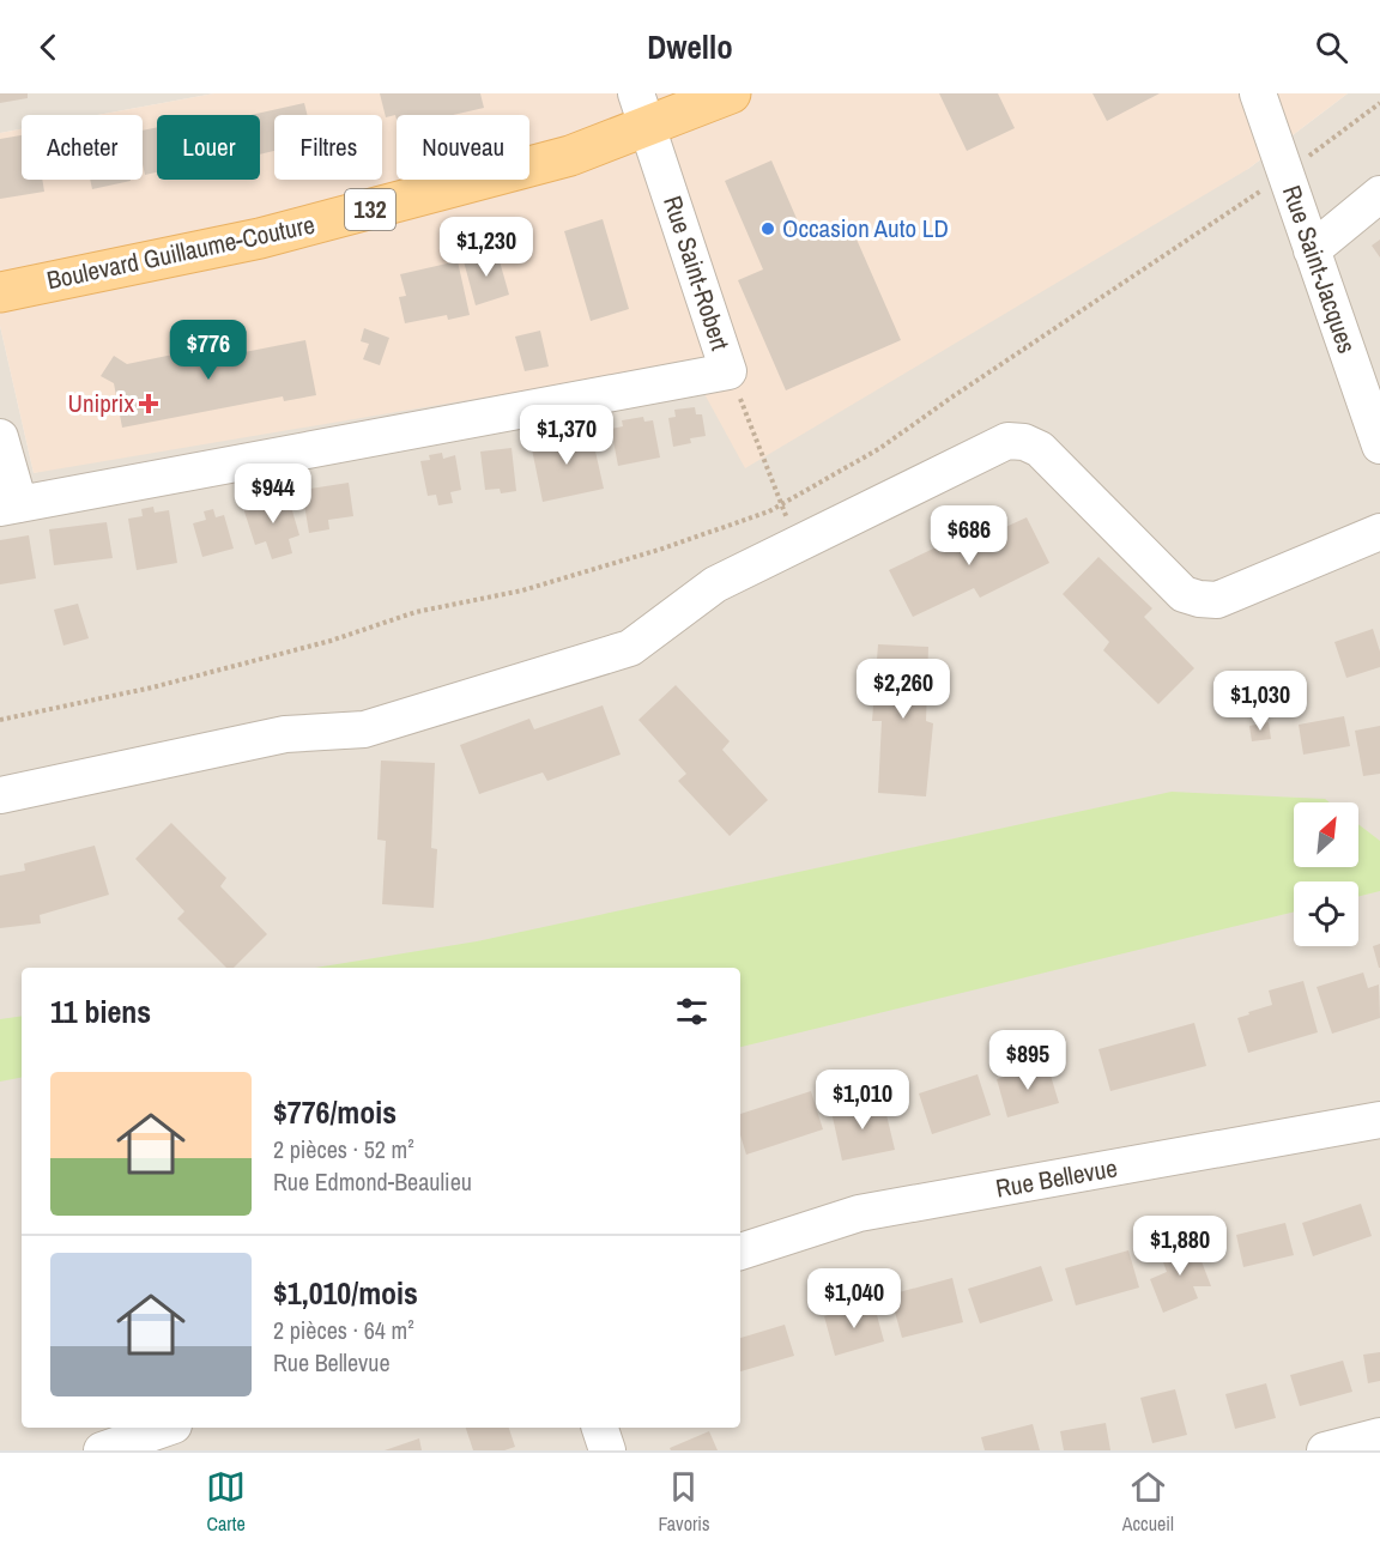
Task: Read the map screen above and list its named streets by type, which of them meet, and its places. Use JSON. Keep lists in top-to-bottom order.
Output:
{
  "streets": {
    "main road": ["132", "Boulevard Guillaume-Couture"],
    "street": ["Rue Saint-Jacques", "Rue Saint-Robert", "Rue Bellevue"]
  },
  "crossings": [
    ["Boulevard Guillaume-Couture", "Rue Saint-Robert"]
  ],
  "places": {
    "other": ["Occasion Auto LD"],
    "health": ["Uniprix"]
  },
  "north": "top right",
  "page": {
    "header": "Dwello",
    "chip": [
      "Acheter",
      "Louer",
      "Filtres",
      "Nouveau"
    ],
    "price": [
      "$1,230",
      "$776",
      "$1,370",
      "$944",
      "$686",
      "$2,260",
      "$1,030",
      "$895",
      "$1,010",
      "$1,880",
      "$1,040"
    ],
    "heading": "11 biens",
    "list": [
      {
        "name": "$776/mois",
        "note": "2 pièces · 52 m² · Rue Edmond-Beaulieu"
      },
      {
        "name": "$1,010/mois",
        "note": "2 pièces · 64 m² · Rue Bellevue"
      }
    ],
    "tabs": ["Carte", "Favoris", "Accueil"]
  }
}
